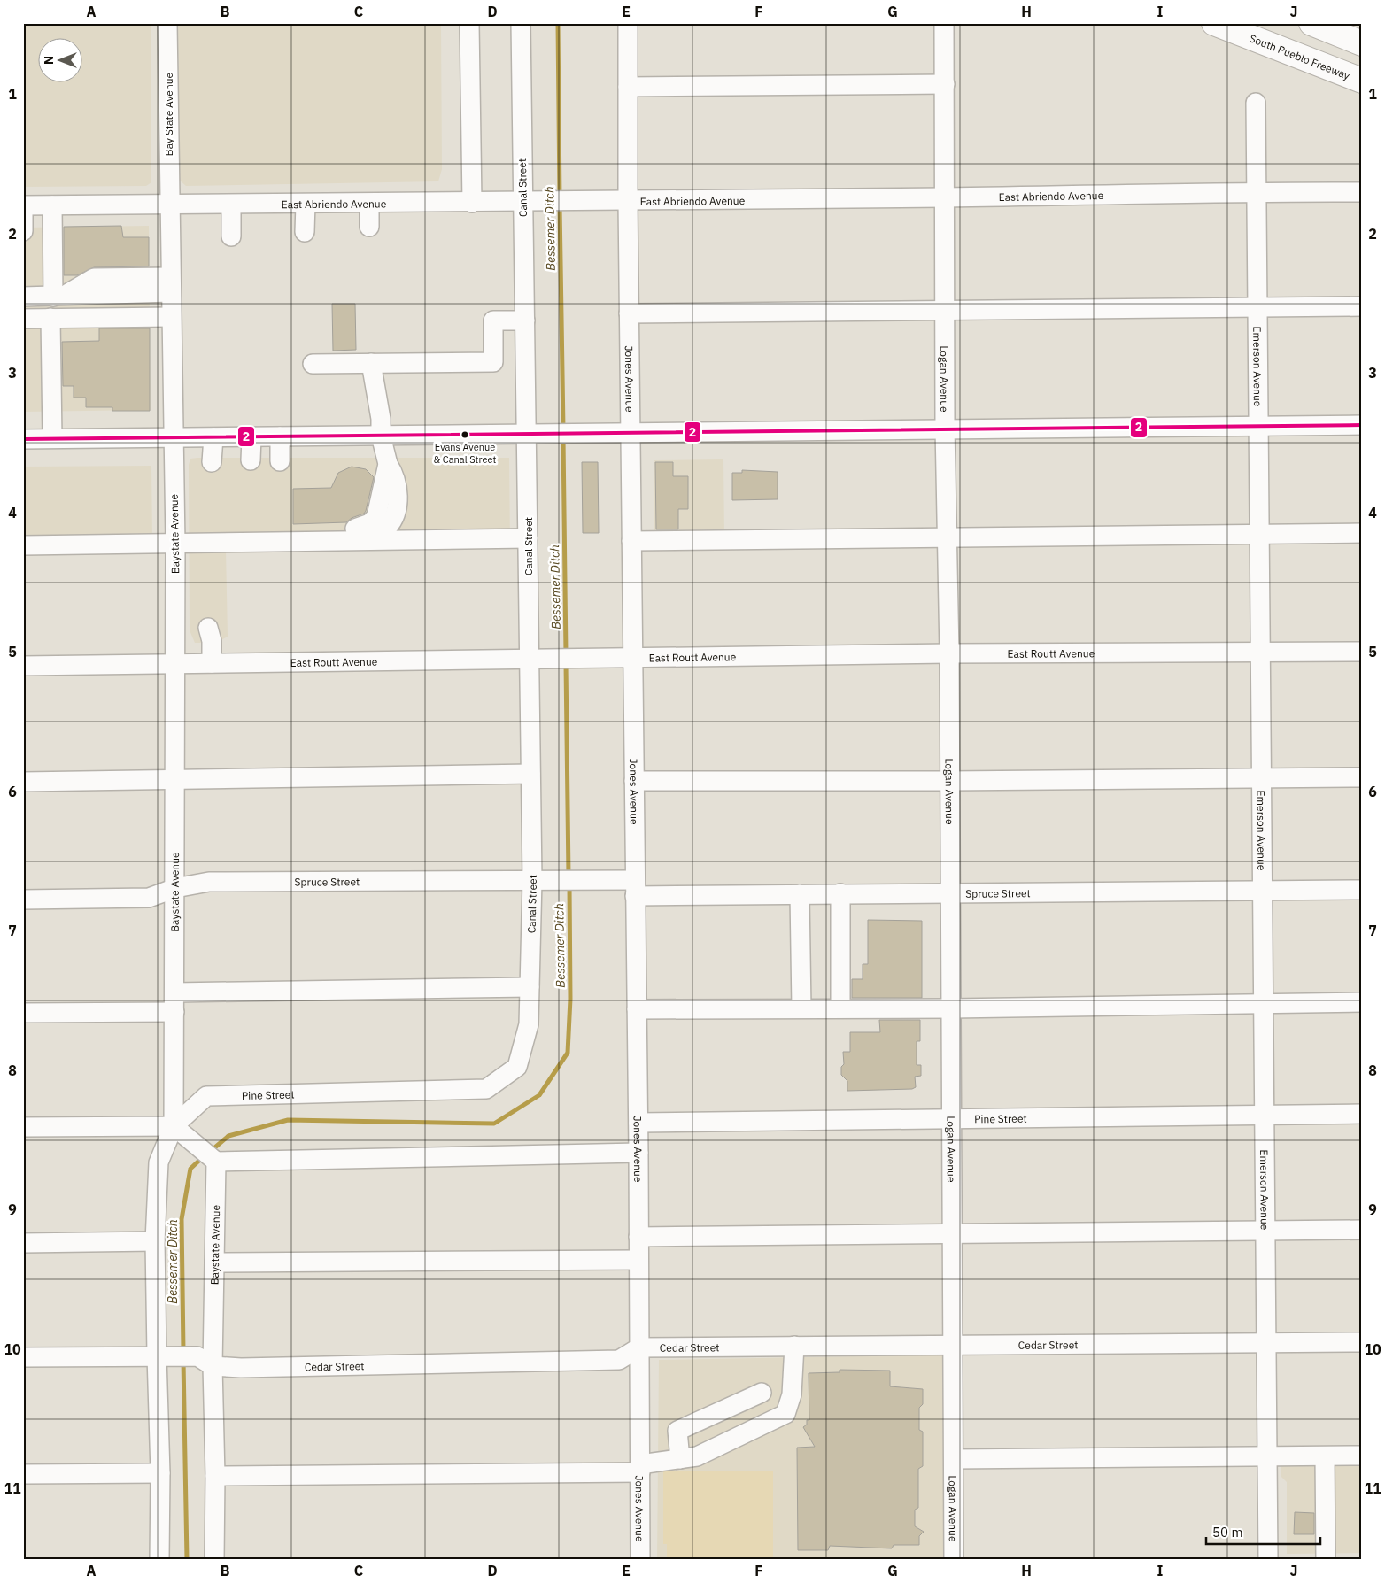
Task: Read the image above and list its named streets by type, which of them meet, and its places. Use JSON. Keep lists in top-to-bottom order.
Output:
{
  "streets": {
    "highway": ["South Pueblo Freeway"],
    "street": [
      "Bay State Avenue",
      "Canal Street",
      "East Abriendo Avenue",
      "Emerson Avenue",
      "Jones Avenue",
      "Logan Avenue",
      "Baystate Avenue",
      "East Routt Avenue",
      "Spruce Street",
      "Pine Street",
      "Cedar Street"
    ]
  },
  "crossings": [
    ["Bay State Avenue", "East Abriendo Avenue"],
    ["Bay State Avenue", "Baystate Avenue"],
    ["Canal Street", "East Abriendo Avenue"],
    ["Canal Street", "East Routt Avenue"],
    ["Canal Street", "Spruce Street"],
    ["Canal Street", "Pine Street"],
    ["East Abriendo Avenue", "Emerson Avenue"],
    ["East Abriendo Avenue", "Jones Avenue"],
    ["East Abriendo Avenue", "Logan Avenue"],
    ["East Abriendo Avenue", "Baystate Avenue"],
    ["Emerson Avenue", "East Routt Avenue"],
    ["Emerson Avenue", "Spruce Street"],
    ["Emerson Avenue", "Pine Street"],
    ["Emerson Avenue", "Cedar Street"],
    ["Jones Avenue", "East Routt Avenue"],
    ["Jones Avenue", "Spruce Street"],
    ["Jones Avenue", "Pine Street"],
    ["Jones Avenue", "Cedar Street"],
    ["Logan Avenue", "East Routt Avenue"],
    ["Logan Avenue", "Spruce Street"],
    ["Logan Avenue", "Pine Street"],
    ["Logan Avenue", "Cedar Street"],
    ["Baystate Avenue", "East Routt Avenue"],
    ["Baystate Avenue", "Spruce Street"],
    ["Baystate Avenue", "Pine Street"],
    ["Baystate Avenue", "Cedar Street"]
  ],
  "water": ["Bessemer Ditch"],
  "places": ["Evans Avenue & Canal Street"],
  "lines": ["transit line 2"],
  "scale_bar": "50 m",
  "north": "left",
  "grid": {
    "columns": [
      "A",
      "B",
      "C",
      "D",
      "E",
      "F",
      "G",
      "H",
      "I",
      "J"
    ],
    "rows": [
      "1",
      "2",
      "3",
      "4",
      "5",
      "6",
      "7",
      "8",
      "9",
      "10",
      "11"
    ]
  }
}
